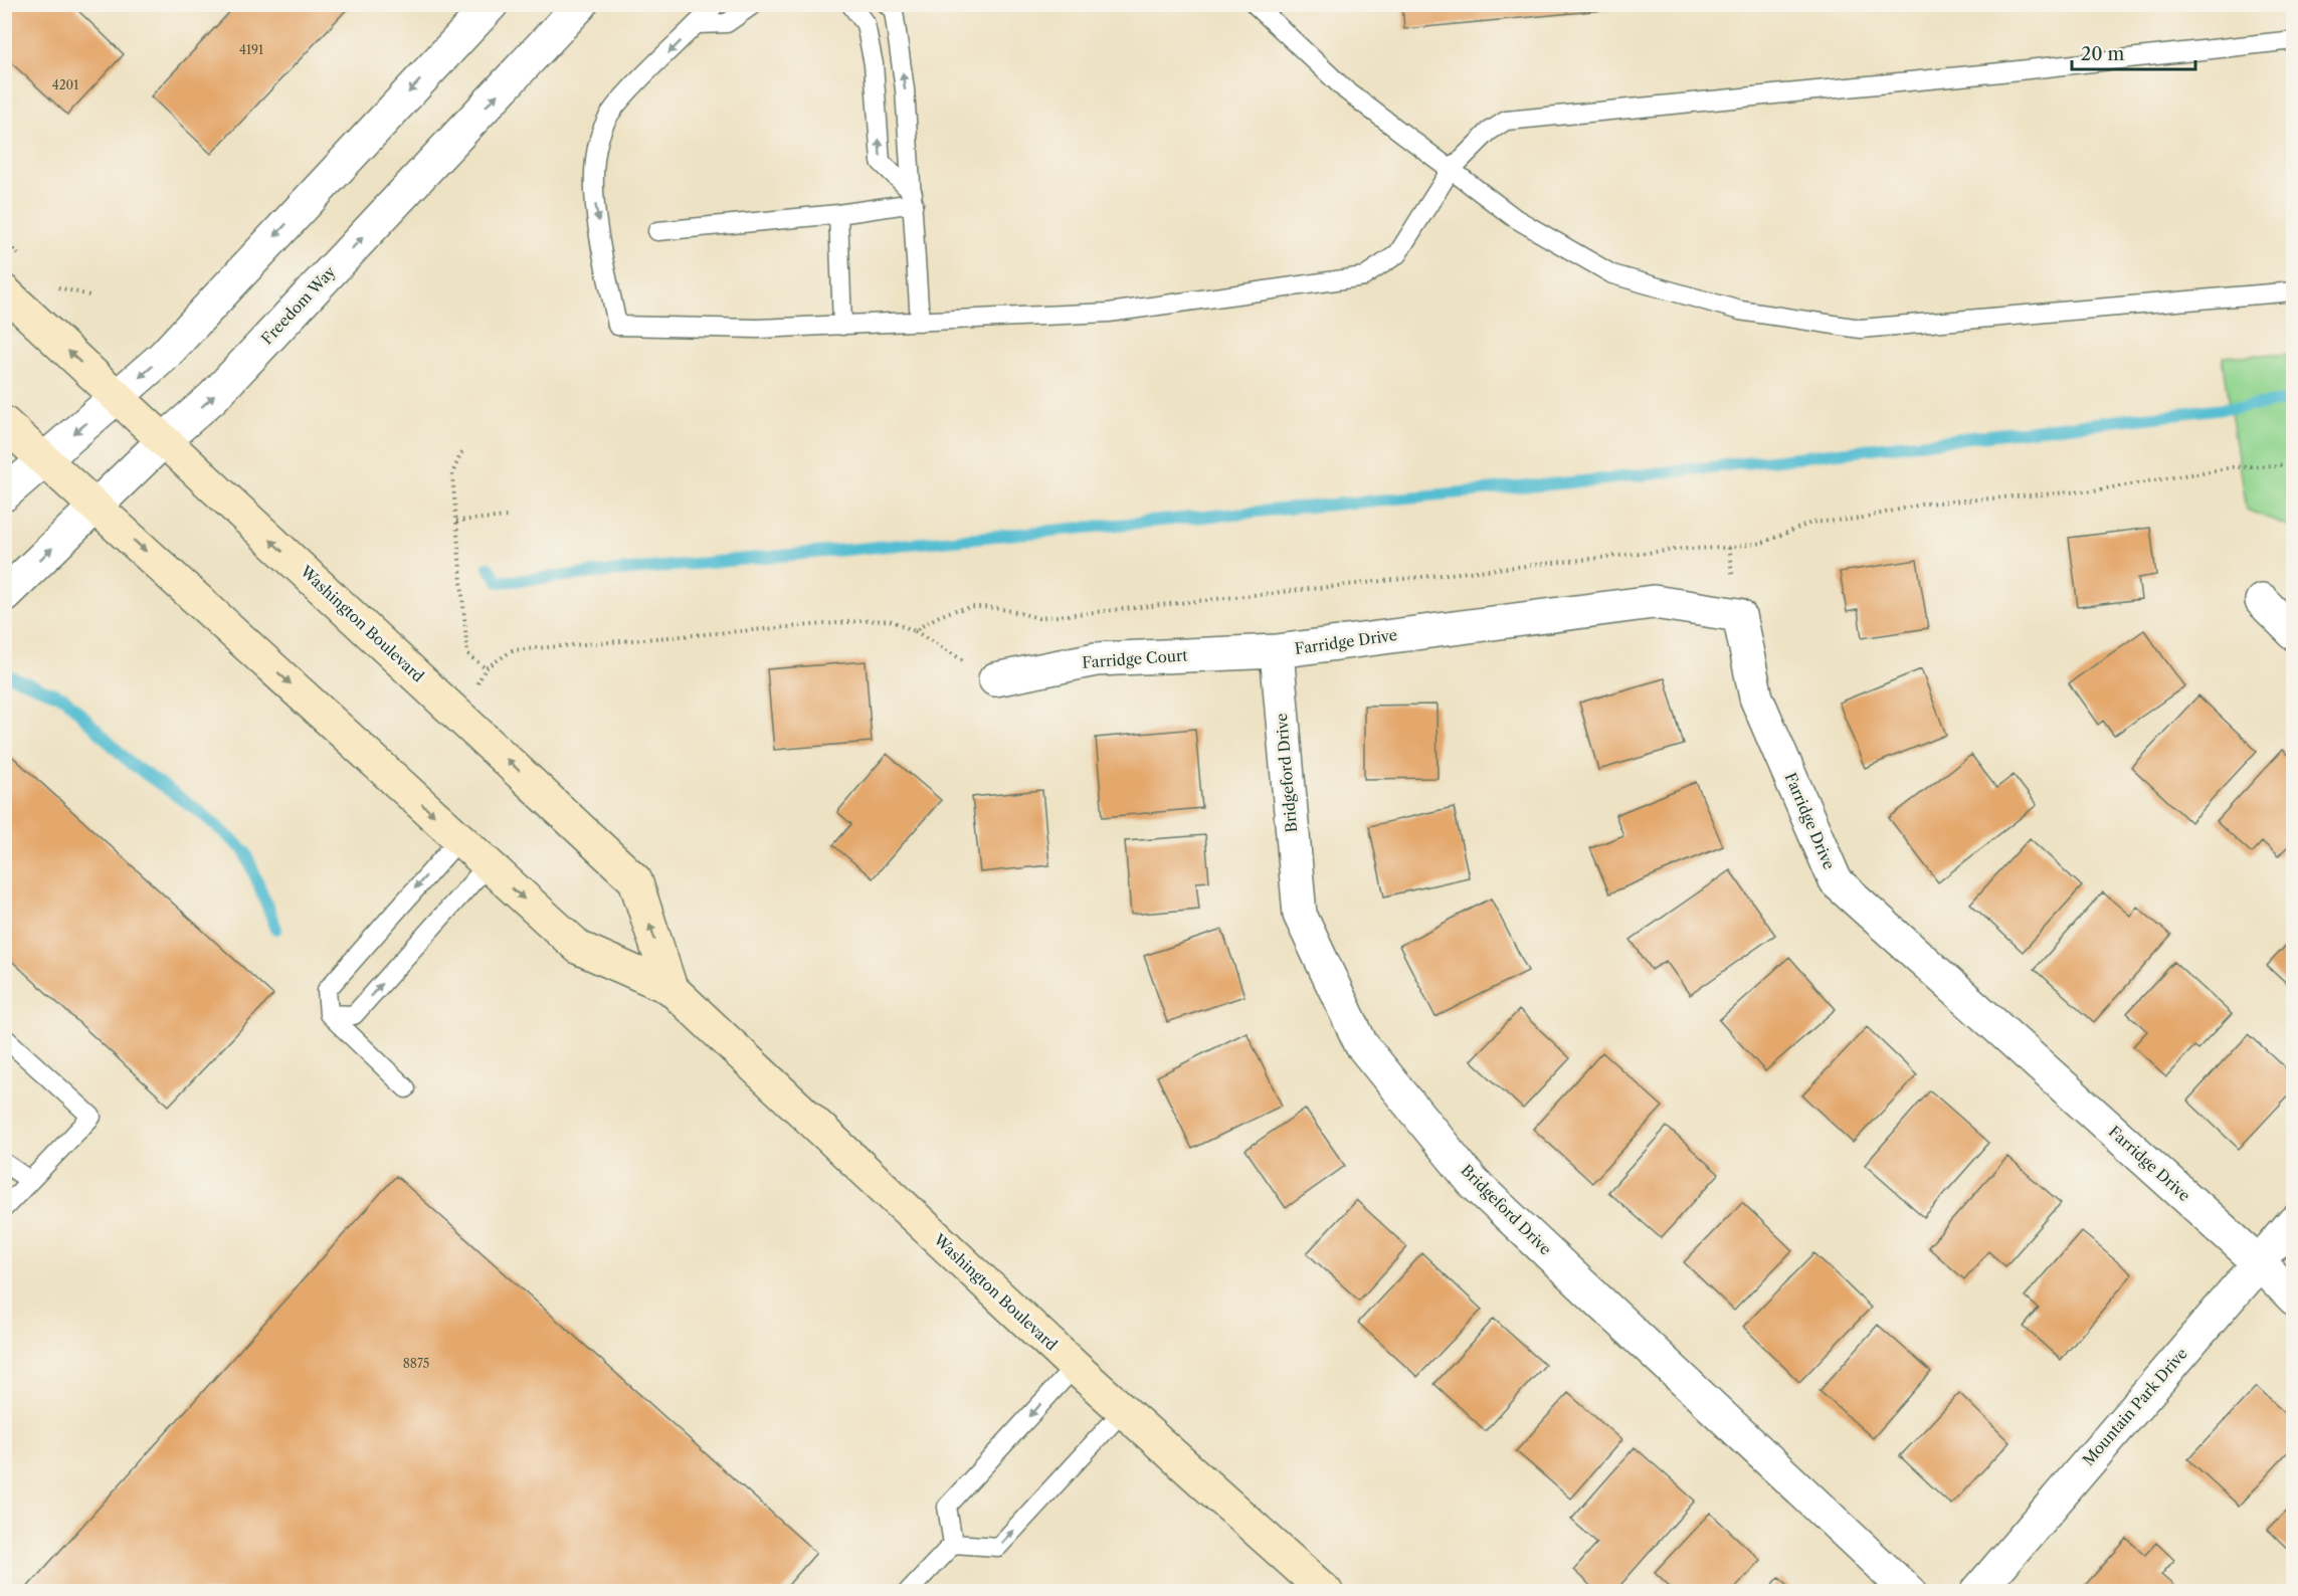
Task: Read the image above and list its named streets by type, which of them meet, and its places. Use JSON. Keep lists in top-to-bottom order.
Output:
{
  "streets": {
    "main road": ["Washington Boulevard"],
    "street": [
      "Freedom Way",
      "Farridge Drive",
      "Farridge Court",
      "Bridgeford Drive",
      "Mountain Park Drive"
    ]
  },
  "crossings": [
    ["Freedom Way", "Washington Boulevard"],
    ["Farridge Drive", "Farridge Court"],
    ["Farridge Drive", "Bridgeford Drive"],
    ["Farridge Drive", "Mountain Park Drive"],
    ["Farridge Court", "Bridgeford Drive"]
  ],
  "house_numbers": ["4191", "4201", "8875"],
  "scale_bar": "20 m"
}
